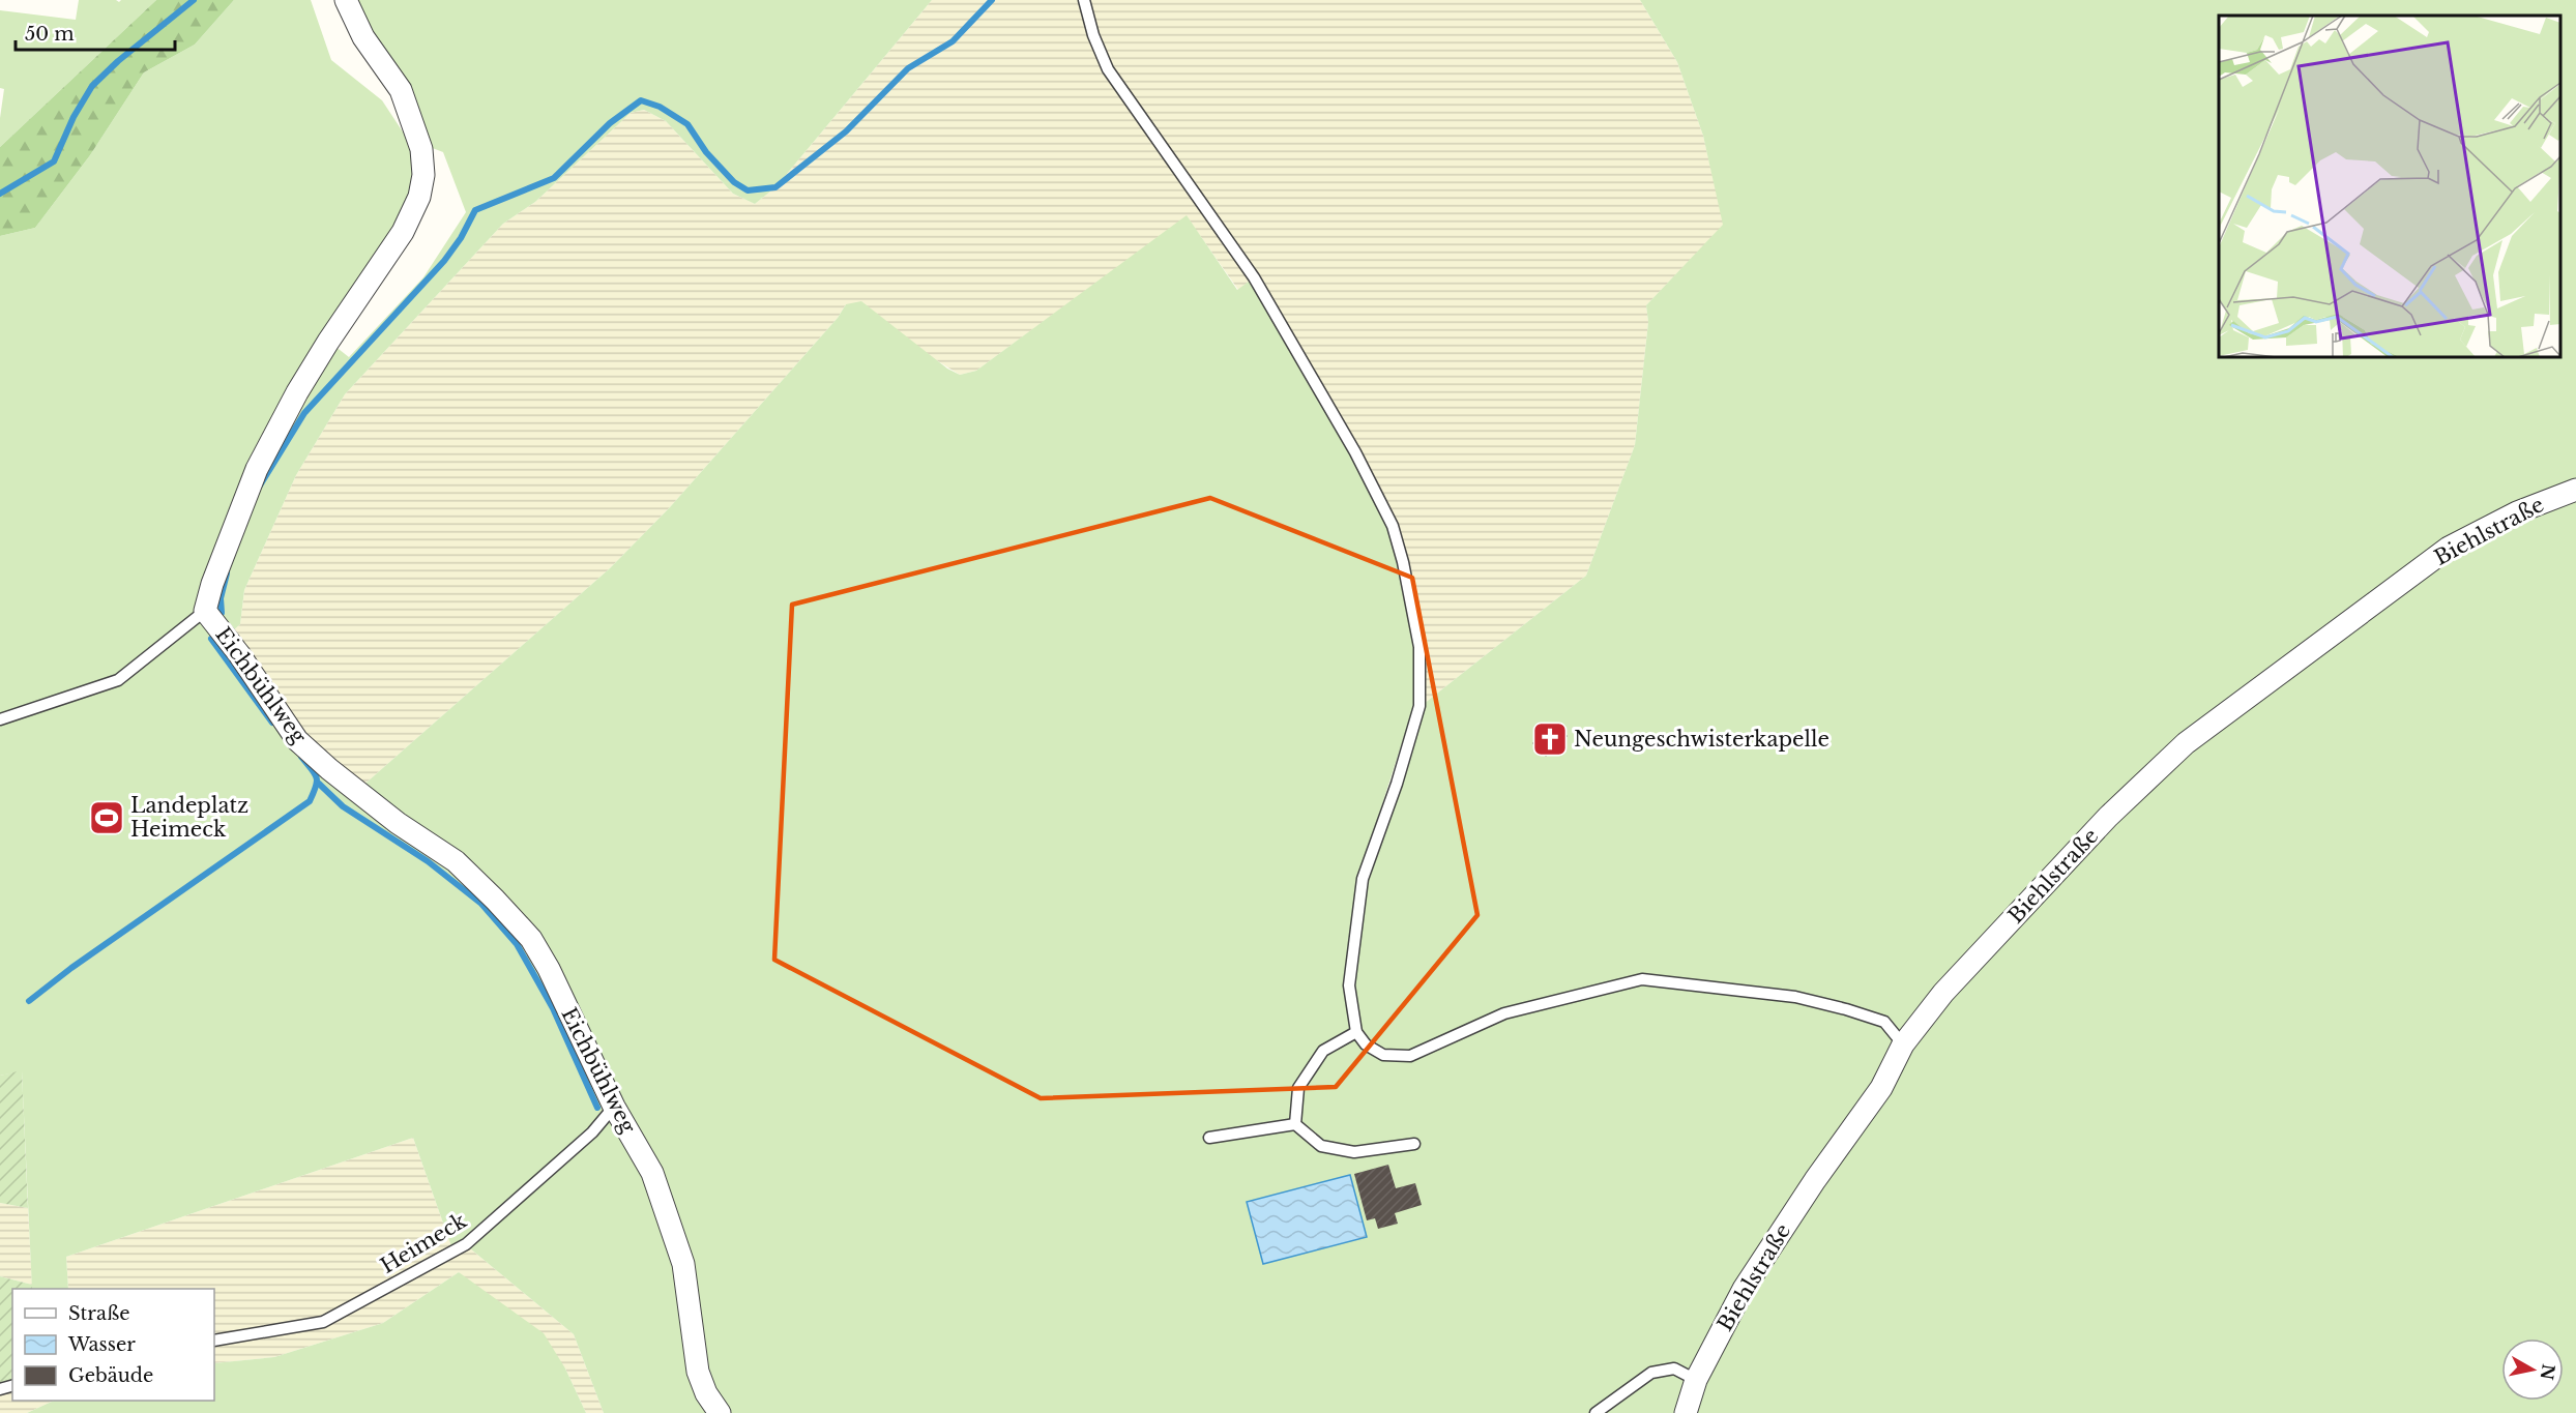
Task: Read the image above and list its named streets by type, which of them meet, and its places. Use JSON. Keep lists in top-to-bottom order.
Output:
{
  "streets": {
    "street": ["Biehlstraße", "Eichbühlweg"],
    "lane": ["Heimeck"]
  },
  "crossings": [
    ["Eichbühlweg", "Heimeck"]
  ],
  "places": {
    "church": ["Neungeschwisterkapelle"],
    "sports": ["Landeplatz Heimeck"]
  },
  "legend": ["Straße", "Wasser", "Gebäude"],
  "scale_bar": "50 m",
  "north": "right"
}
